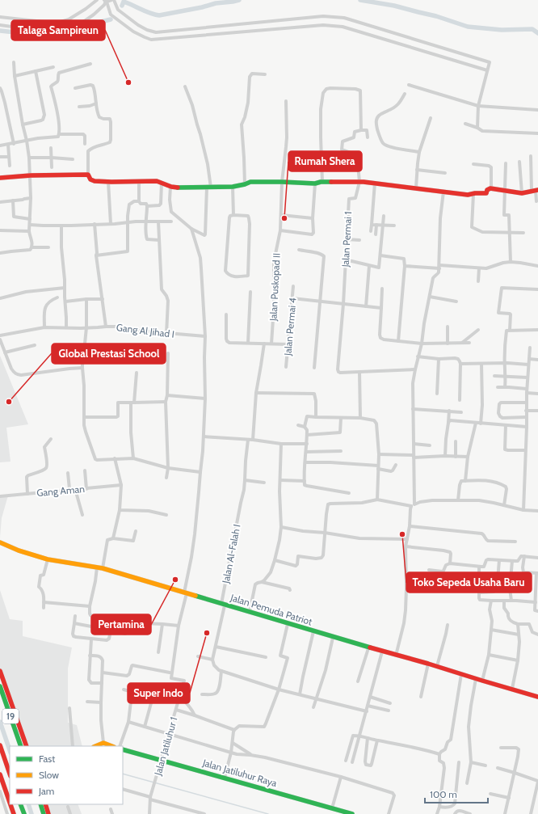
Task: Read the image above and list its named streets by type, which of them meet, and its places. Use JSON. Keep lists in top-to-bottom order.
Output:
{
  "streets": {
    "main road": ["Jalan Pemuda Patriot", "19", "Jalan Jatiluhur Raya"],
    "street": [
      "Jalan Permai 1",
      "Jalan Puskopad II",
      "Jalan Permai 4",
      "Gang Al Jihad I",
      "Gang Aman",
      "Jalan Al-Falah I",
      "Jalan Jatiluhur 1"
    ]
  },
  "crossings": [
    ["Gang Al Jihad I", "Jalan Jatiluhur 1"],
    ["Jalan Al-Falah I", "Jalan Pemuda Patriot"],
    ["Jalan Pemuda Patriot", "Jalan Jatiluhur 1"],
    ["Jalan Jatiluhur 1", "Jalan Jatiluhur Raya"]
  ],
  "places": [
    "Talaga Sampireun",
    "Rumah Shera",
    "Global Prestasi School",
    "Toko Sepeda Usaha Baru",
    "Pertamina",
    "Super Indo"
  ],
  "legend": ["Fast", "Slow", "Jam"],
  "scale_bar": "100 m"
}
